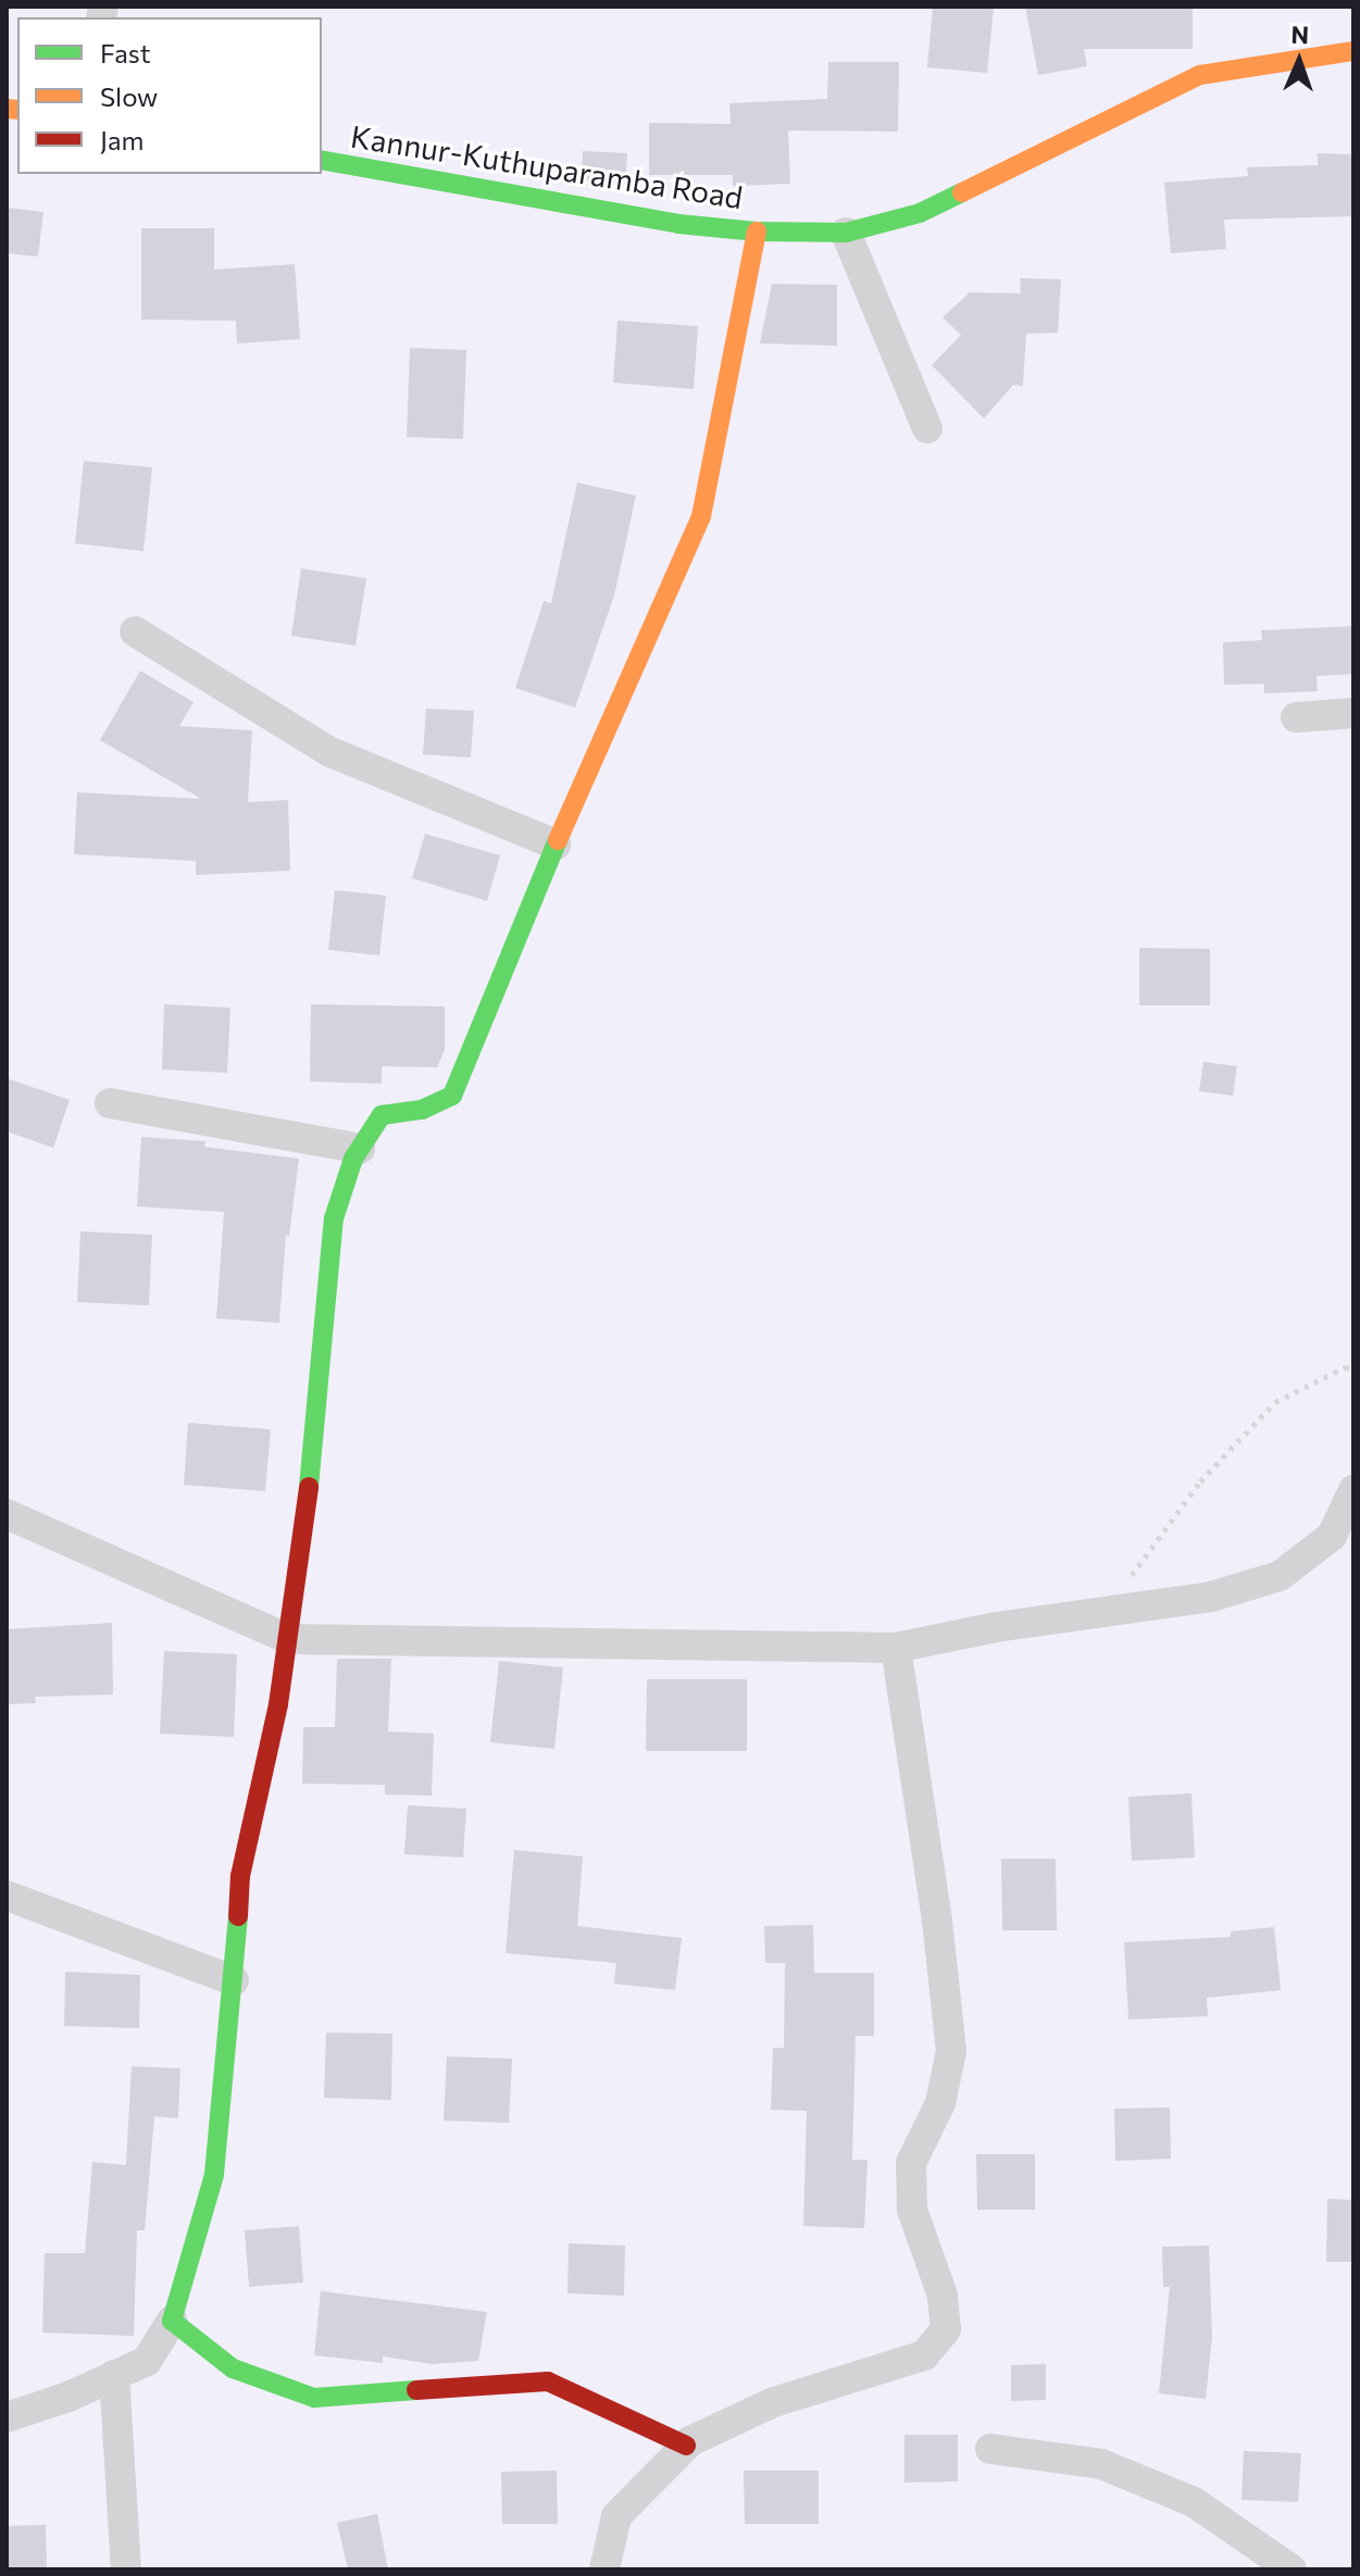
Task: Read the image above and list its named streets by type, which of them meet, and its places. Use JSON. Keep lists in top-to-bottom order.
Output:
{
  "streets": {
    "street": ["Kannur-Kuthuparamba Road"]
  },
  "legend": ["Fast", "Slow", "Jam"],
  "north": "top"
}
